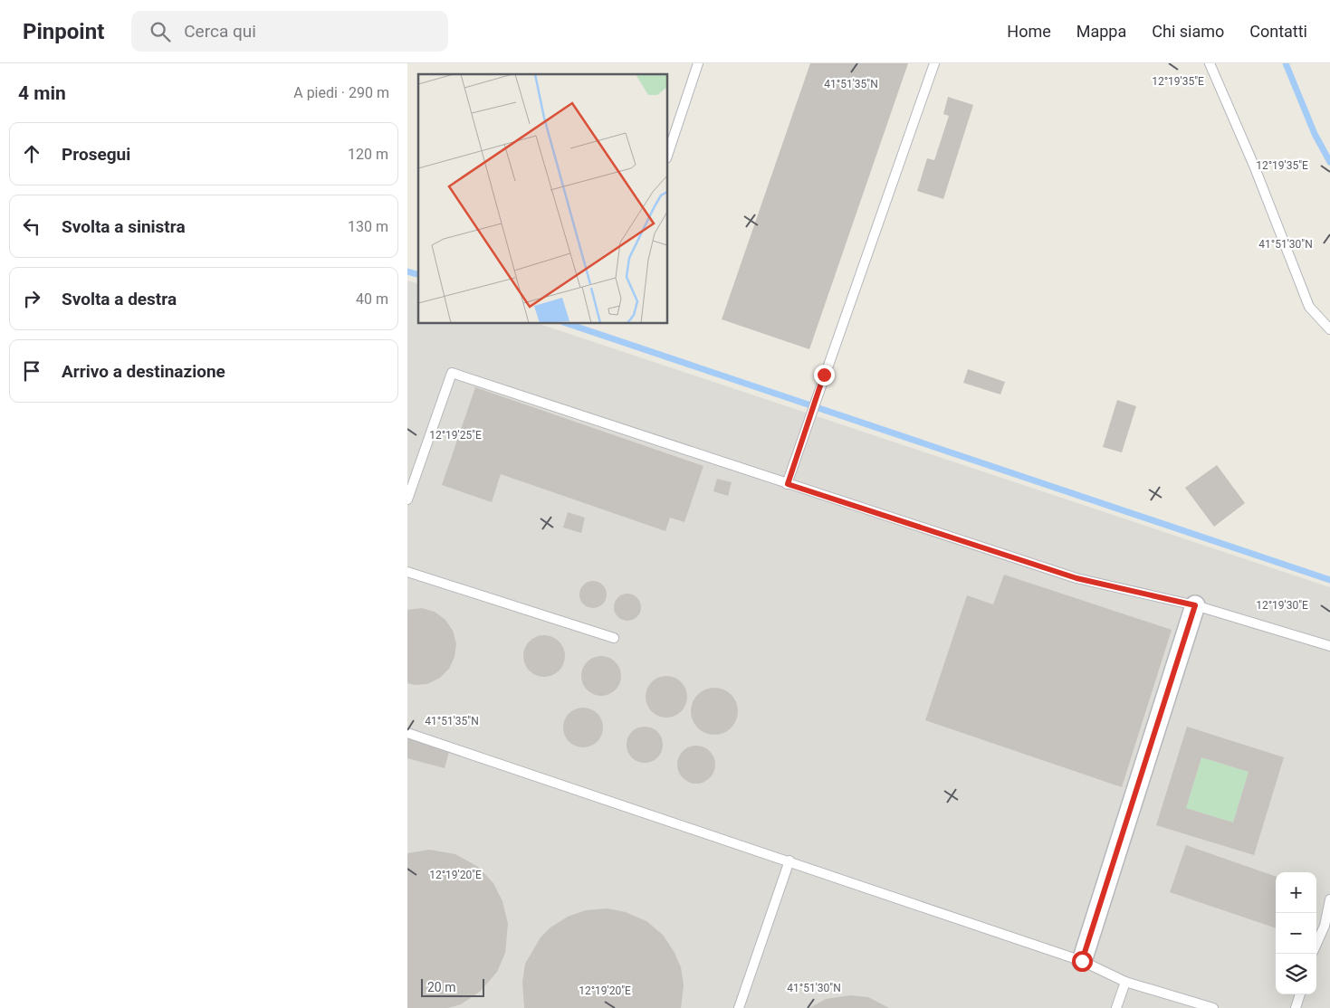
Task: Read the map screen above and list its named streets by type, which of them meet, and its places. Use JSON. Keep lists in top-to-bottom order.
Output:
{
  "scale_bar": "20 m",
  "page": {
    "header": "Pinpoint",
    "search": "Cerca qui",
    "nav": [
      "Home",
      "Mappa",
      "Chi siamo",
      "Contatti"
    ],
    "heading": ["4 min", "A piedi · 290 m"],
    "list": [
      ["Prosegui", "120 m"],
      ["Svolta a sinistra", "130 m"],
      ["Svolta a destra", "40 m"],
      "Arrivo a destinazione"
    ],
    "map_buttons": ["+", "−"],
    "scale": "20 m"
  },
  "coordinates": [
    "12°19'35\"E",
    "41°51'35\"N",
    "41°51'30\"N",
    "12°19'25\"E",
    "12°19'30\"E",
    "12°19'20\"E"
  ]
}
